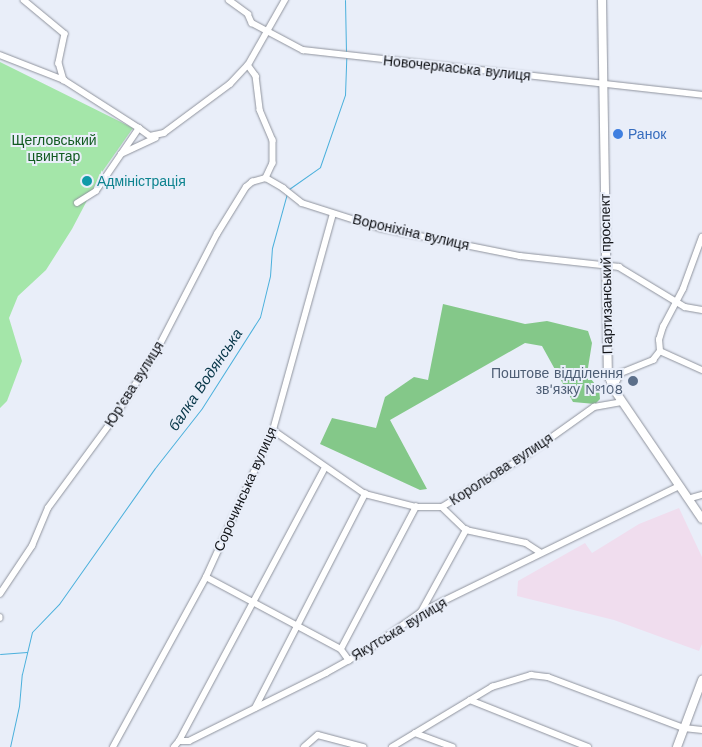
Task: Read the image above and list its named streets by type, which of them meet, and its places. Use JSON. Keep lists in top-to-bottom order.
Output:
{
  "streets": {
    "street": [
      "Новочеркаська вулиця",
      "Вороніхіна вулиця",
      "Партизанський проспект",
      "Юр’єва вулиця",
      "Корольова вулиця",
      "Сорочинська вулиця",
      "Якутська вулиця"
    ]
  },
  "crossings": [
    ["Новочеркаська вулиця", "Партизанський проспект"],
    ["Вороніхіна вулиця", "Партизанський проспект"],
    ["Вороніхіна вулиця", "Юр’єва вулиця"],
    ["Вороніхіна вулиця", "Сорочинська вулиця"],
    ["Партизанський проспект", "Корольова вулиця"],
    ["Партизанський проспект", "Якутська вулиця"],
    ["Корольова вулиця", "Сорочинська вулиця"]
  ],
  "water": ["балка Водянська"],
  "parks": ["Щегловський цвинтар"],
  "places": ["Ранок", "Адміністрація", "Поштове відділення зв'язку №108"]
}
